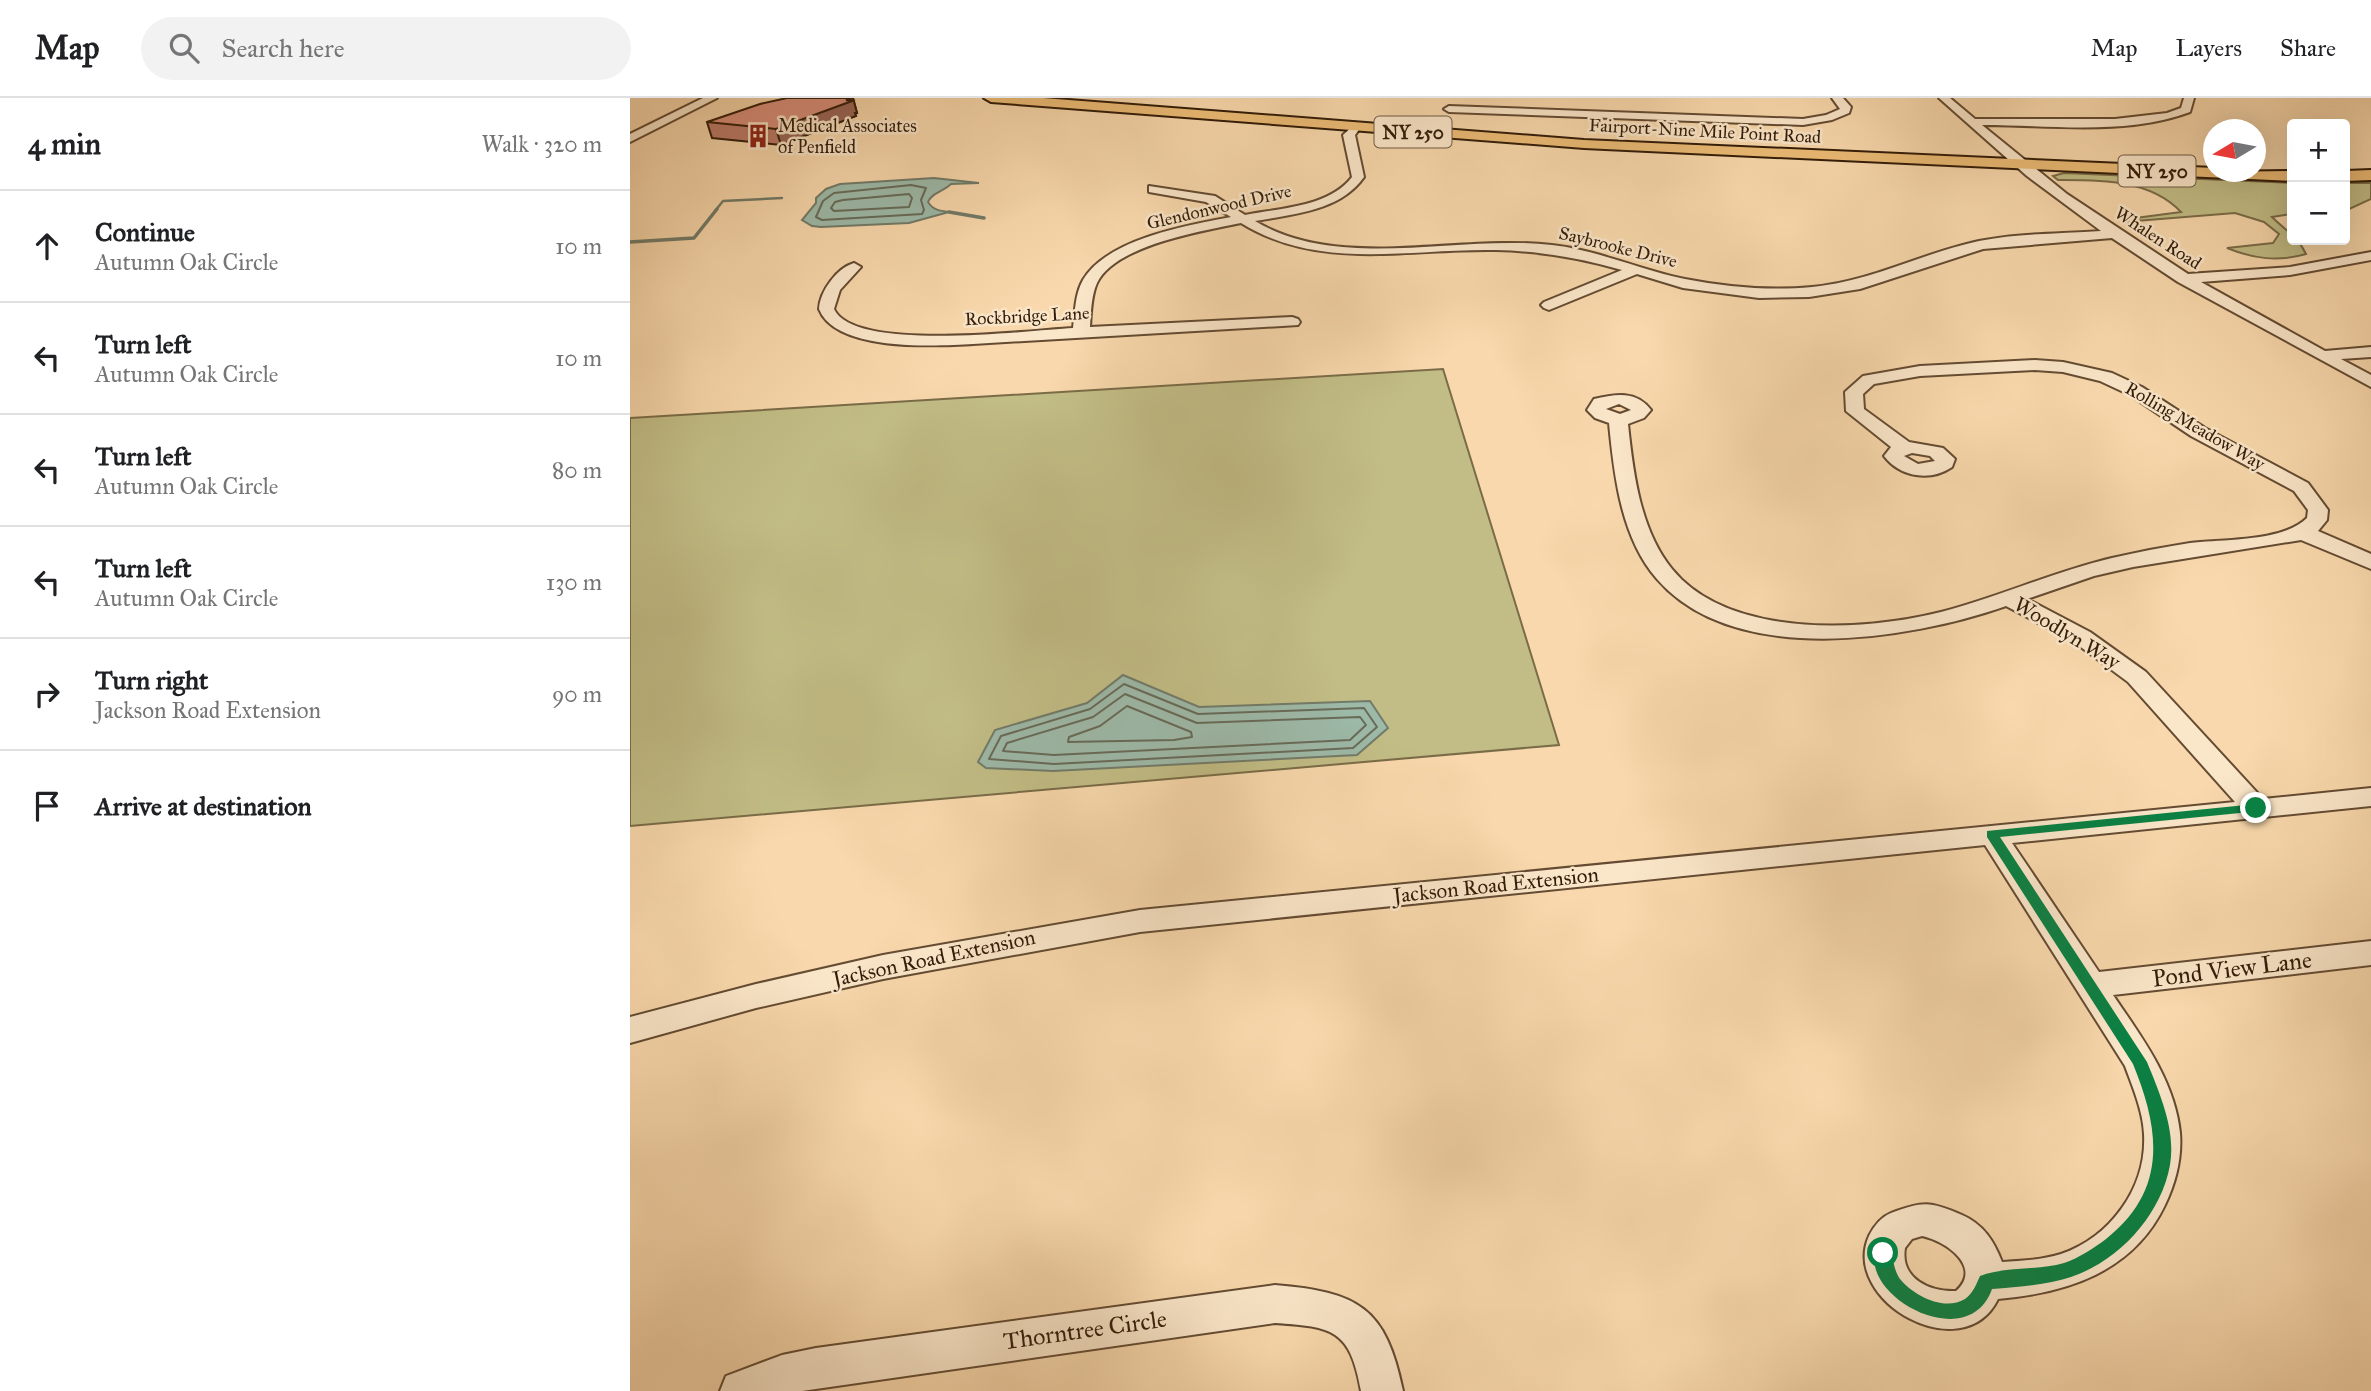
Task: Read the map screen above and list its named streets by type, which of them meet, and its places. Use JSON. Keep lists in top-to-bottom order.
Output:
{
  "streets": {
    "main road": ["Fairport-Nine Mile Point Road", "NY 250"],
    "street": [
      "Glendonwood Drive",
      "Whalen Road",
      "Saybrooke Drive",
      "Rockbridge Lane",
      "Rolling Meadow Way",
      "Woodlyn Way",
      "Jackson Road Extension",
      "Pond View Lane",
      "Thorntree Circle"
    ]
  },
  "crossings": [
    ["Fairport-Nine Mile Point Road", "Glendonwood Drive"],
    ["Fairport-Nine Mile Point Road", "Whalen Road"],
    ["Glendonwood Drive", "Saybrooke Drive"],
    ["Glendonwood Drive", "Rockbridge Lane"],
    ["Whalen Road", "Saybrooke Drive"],
    ["Woodlyn Way", "Jackson Road Extension"]
  ],
  "places": {
    "building": ["Medical Associates of Penfield"]
  },
  "north": "left",
  "page": {
    "header": "Map",
    "search": "Search here",
    "nav": ["Map", "Layers", "Share"],
    "heading": ["4 min", "Walk · 320 m"],
    "map_buttons": ["+", "−"],
    "list": [
      ["Continue", "Autumn Oak Circle", "10 m"],
      ["Turn left", "Autumn Oak Circle", "10 m"],
      ["Turn left", "Autumn Oak Circle", "80 m"],
      ["Turn left", "Autumn Oak Circle", "130 m"],
      ["Turn right", "Jackson Road Extension", "90 m"],
      "Arrive at destination"
    ]
  }
}
